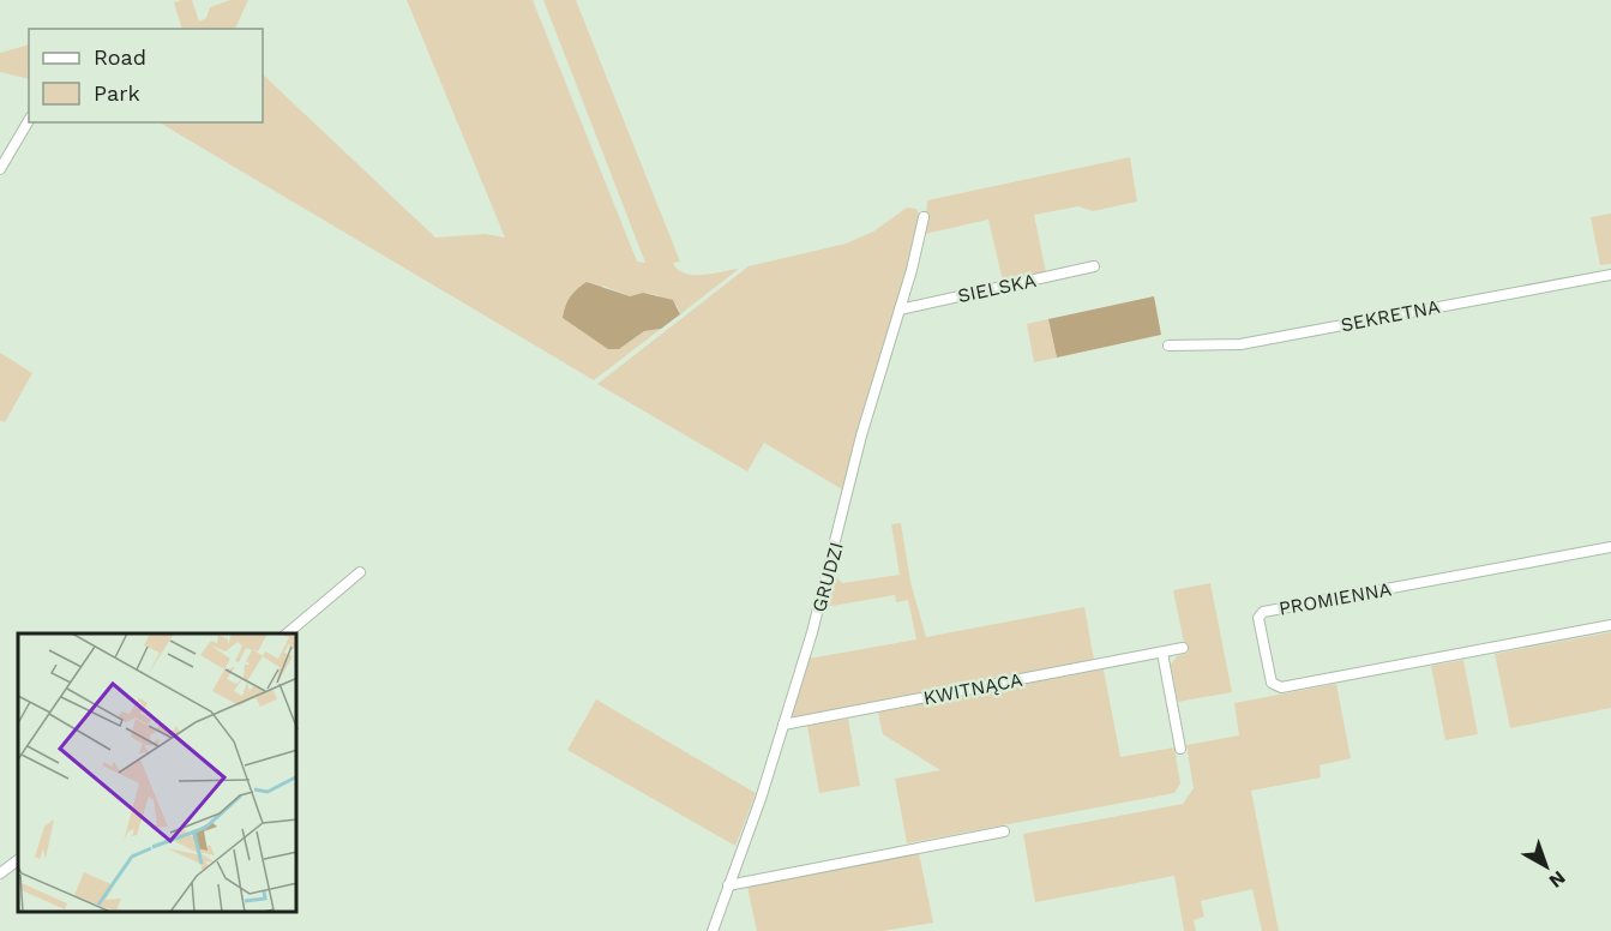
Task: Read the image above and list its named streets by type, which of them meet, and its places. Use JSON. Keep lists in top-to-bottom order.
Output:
{
  "streets": {
    "street": [
      "SIELSKA",
      "SEKRETNA",
      "GRUDZI",
      "PROMIENNA",
      "KWITNĄCA"
    ]
  },
  "crossings": [
    ["SIELSKA", "GRUDZI"],
    ["GRUDZI", "KWITNĄCA"]
  ],
  "legend": ["Road", "Park"],
  "north": "bottom right"
}
